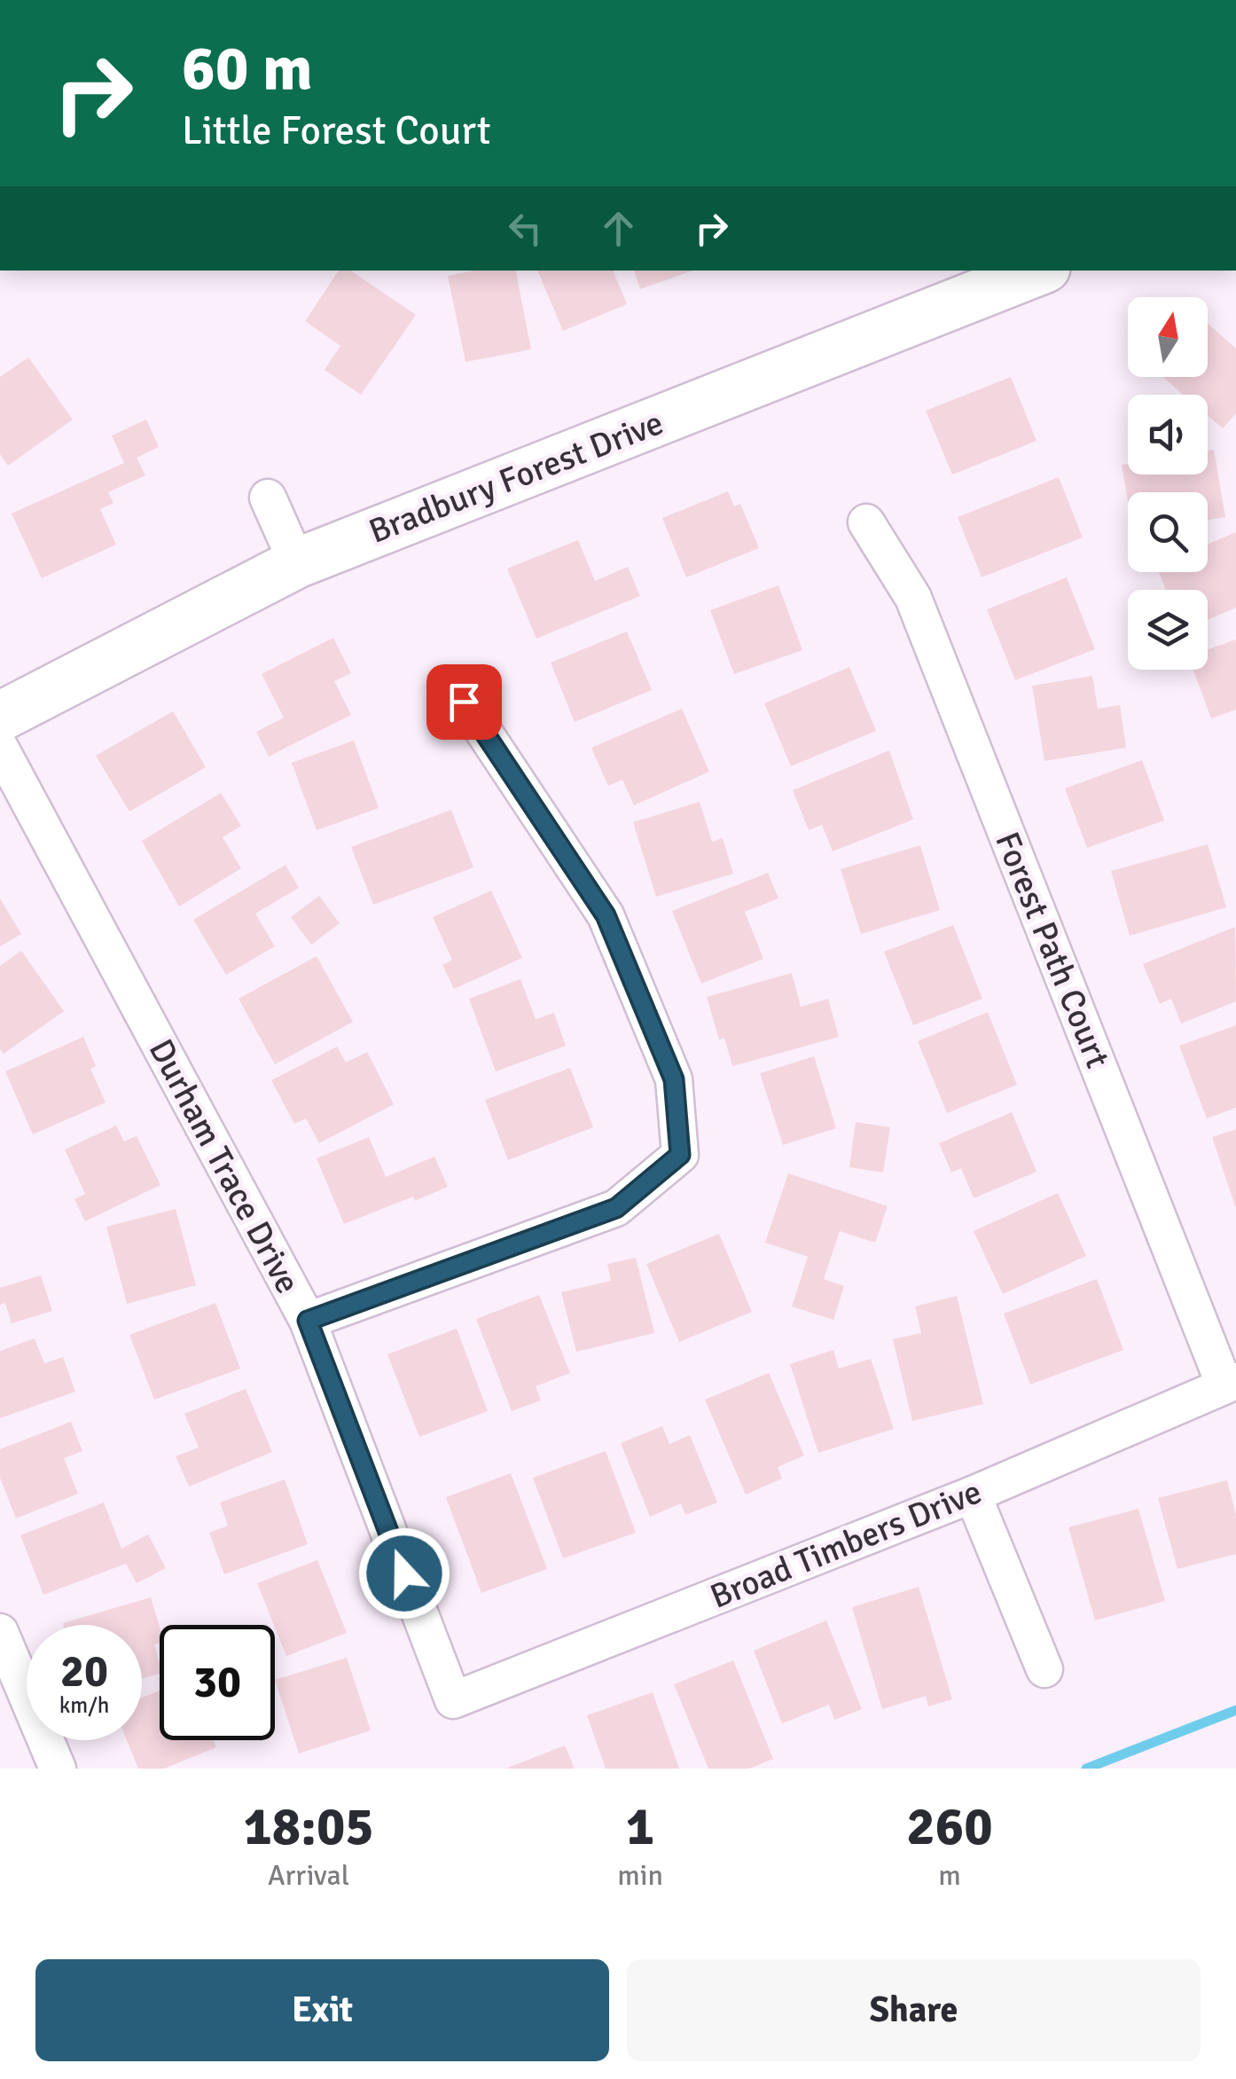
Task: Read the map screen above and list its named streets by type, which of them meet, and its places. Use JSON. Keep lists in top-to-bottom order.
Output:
{
  "streets": {
    "street": [
      "Bradbury Forest Drive",
      "Forest Path Court",
      "Durham Trace Drive",
      "Broad Timbers Drive"
    ]
  },
  "crossings": [
    ["Forest Path Court", "Broad Timbers Drive"],
    ["Durham Trace Drive", "Broad Timbers Drive"]
  ],
  "north": "top",
  "page": {
    "turn": ["60 m", "Little Forest Court"],
    "speed": "20 km/h",
    "limit": "30",
    "eta": [
      "18:05",
      "Arrival",
      "1",
      "min",
      "260",
      "m"
    ],
    "buttons": ["Exit", "Share"]
  }
}
